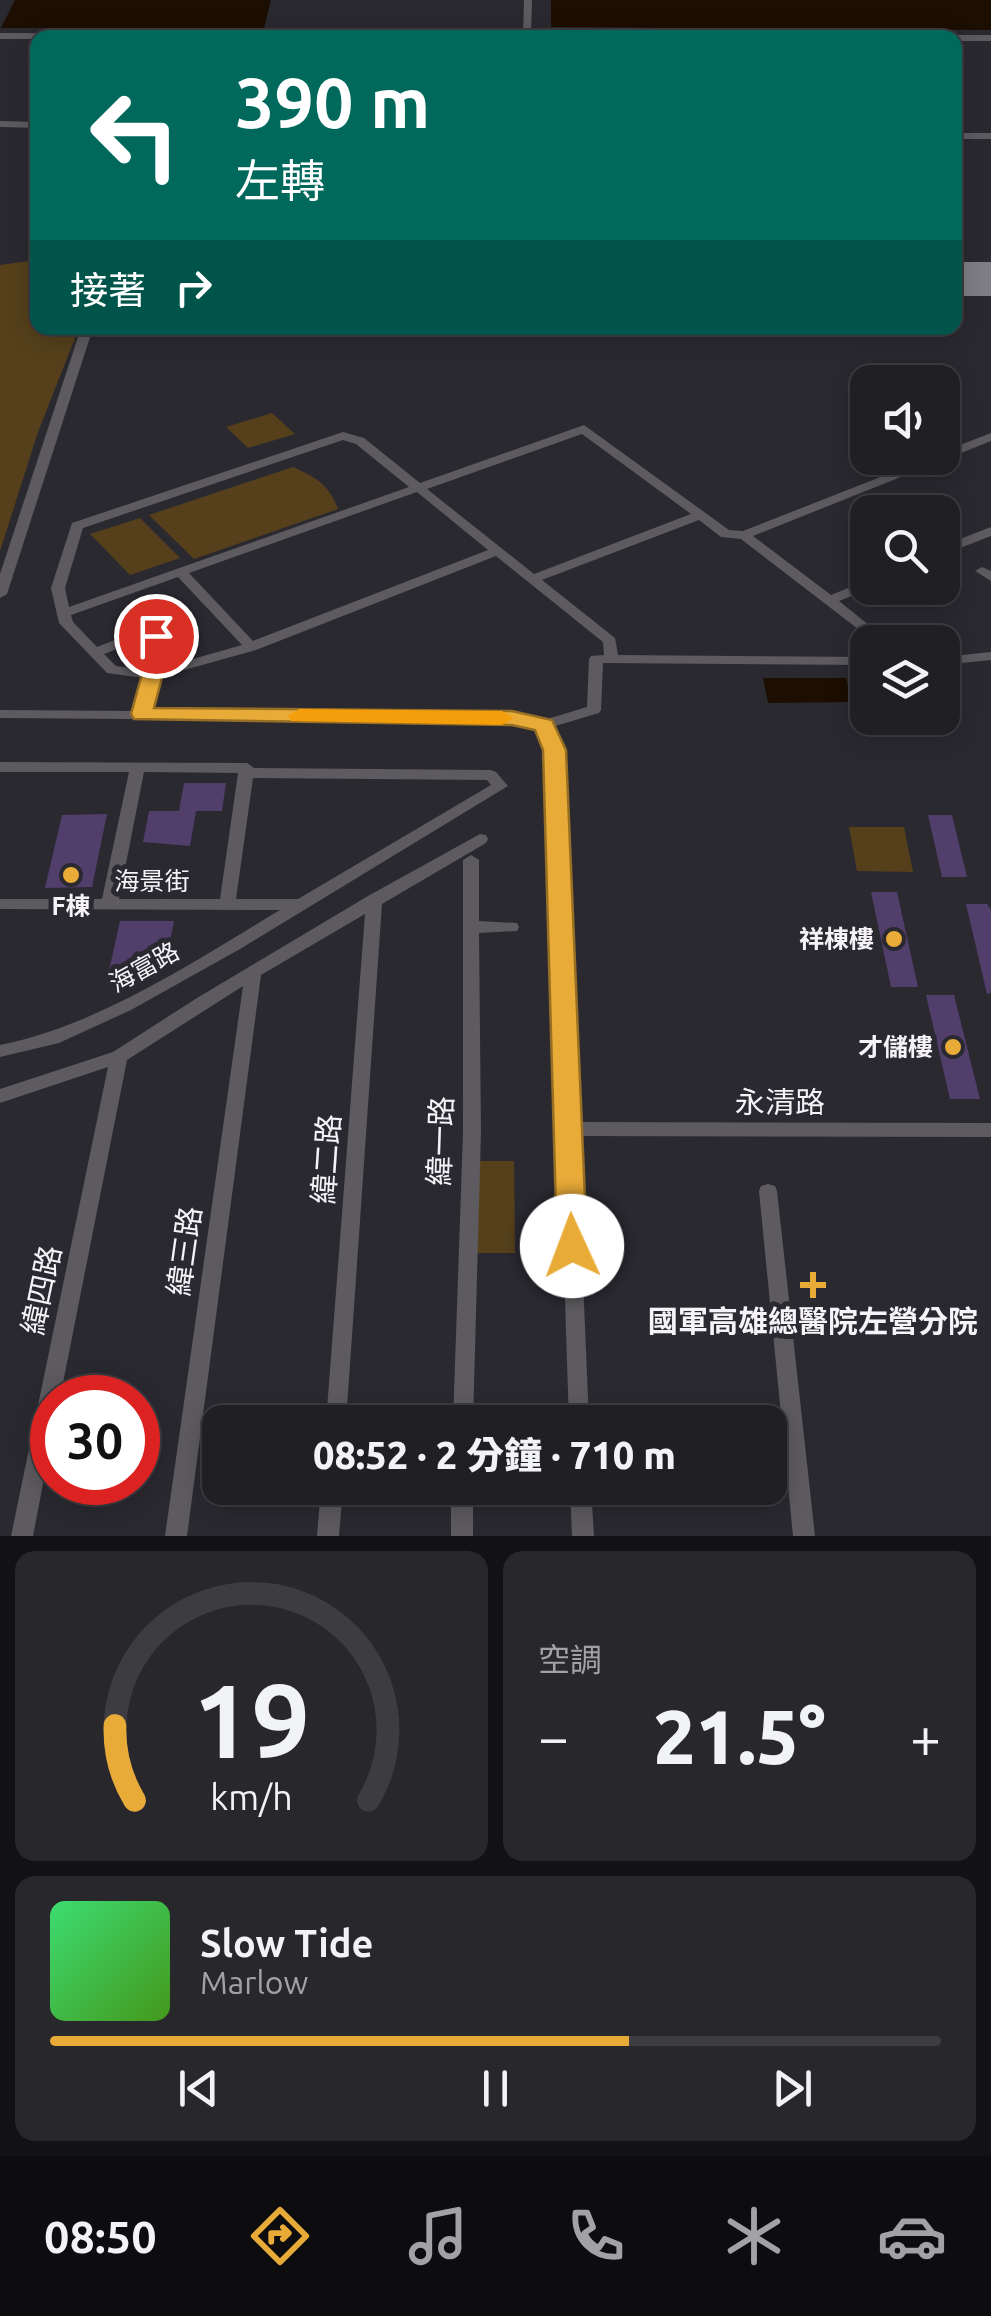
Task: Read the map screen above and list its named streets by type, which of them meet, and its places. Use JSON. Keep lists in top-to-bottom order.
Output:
{
  "streets": {
    "street": [
      "海景街",
      "海富路",
      "永清路",
      "緯一路",
      "緯二路",
      "緯三路",
      "緯四路"
    ]
  },
  "crossings": [
    ["海景街", "海富路"]
  ],
  "places": {
    "other": ["F棟", "祥棟樓", "才儲樓"],
    "health": ["國軍高雄總醫院左營分院"]
  },
  "page": {
    "turn": ["390 m", "左轉"],
    "then": "接著",
    "limit": "30",
    "trip": "08:52 · 2 分鐘 · 710 m",
    "tile": "空調",
    "heat": ["−", "21.5°", "+"],
    "song": ["Slow Tide", "Marlow"],
    "tabs": "08:50",
    "gauge": ["19", "km/h"]
  }
}
